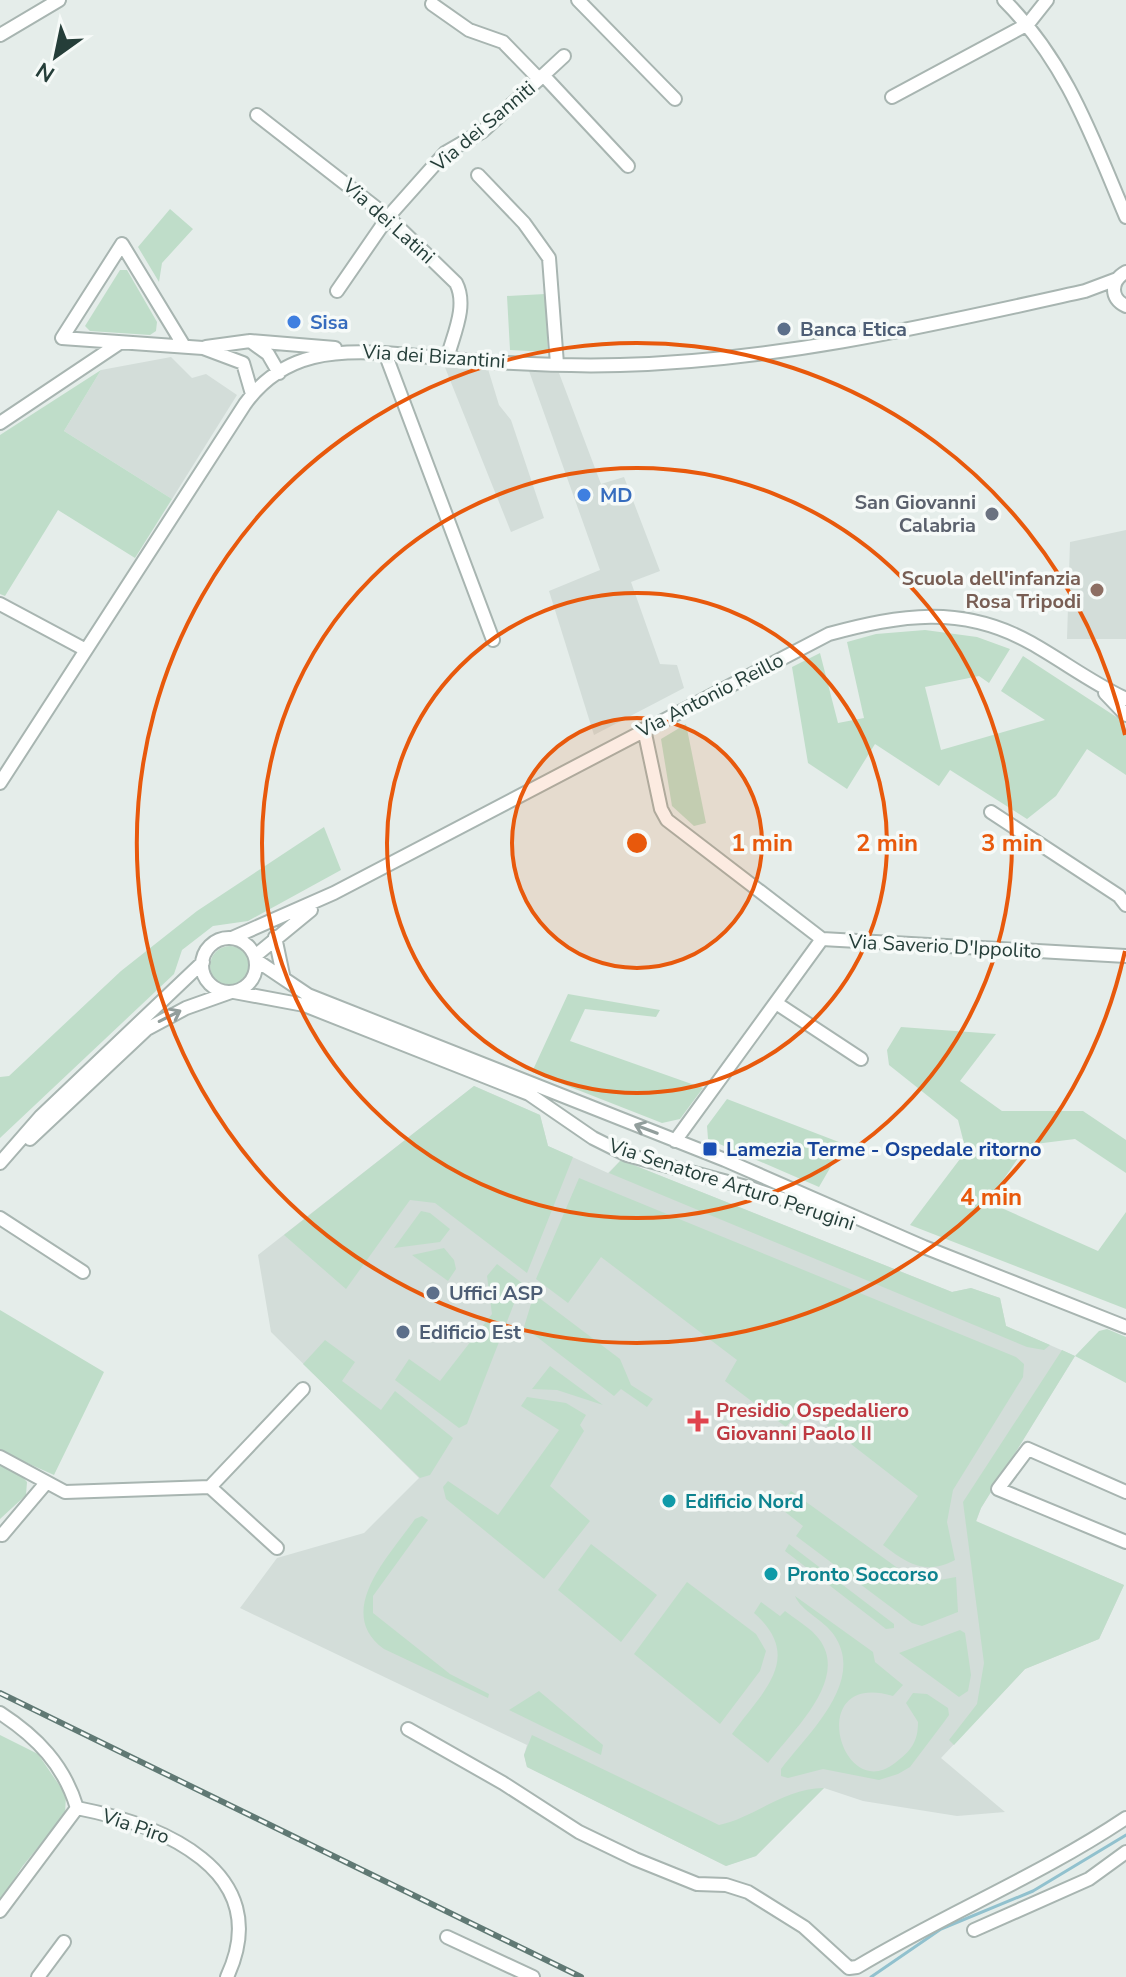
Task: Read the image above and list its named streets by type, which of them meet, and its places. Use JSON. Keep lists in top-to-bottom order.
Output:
{
  "streets": {
    "street": [
      "Via dei Sanniti",
      "Via dei Latini",
      "Via dei Bizantini",
      "Via Antonio Reillo",
      "Via Saverio D'Ippolito",
      "Via Senatore Arturo Perugini",
      "Via Piro"
    ]
  },
  "crossings": [
    ["Via dei Sanniti", "Via dei Latini"],
    ["Via dei Latini", "Via dei Bizantini"],
    ["Via Antonio Reillo", "Via Senatore Arturo Perugini"],
    ["Via Saverio D'Ippolito", "Via Senatore Arturo Perugini"]
  ],
  "places": {
    "other": [
      "Sisa",
      "Banca Etica",
      "MD",
      "San Giovanni Calabria",
      "Scuola dell'infanzia Rosa Tripodi",
      "Uffici ASP",
      "Edificio Est",
      "Edificio Nord",
      "Pronto Soccorso"
    ],
    "transit": ["Lamezia Terme - Ospedale ritorno"],
    "health": ["Presidio Ospedaliero Giovanni Paolo II"]
  },
  "north": "bottom left",
  "rings": [
    "1 min",
    "2 min",
    "3 min",
    "4 min"
  ]
}
